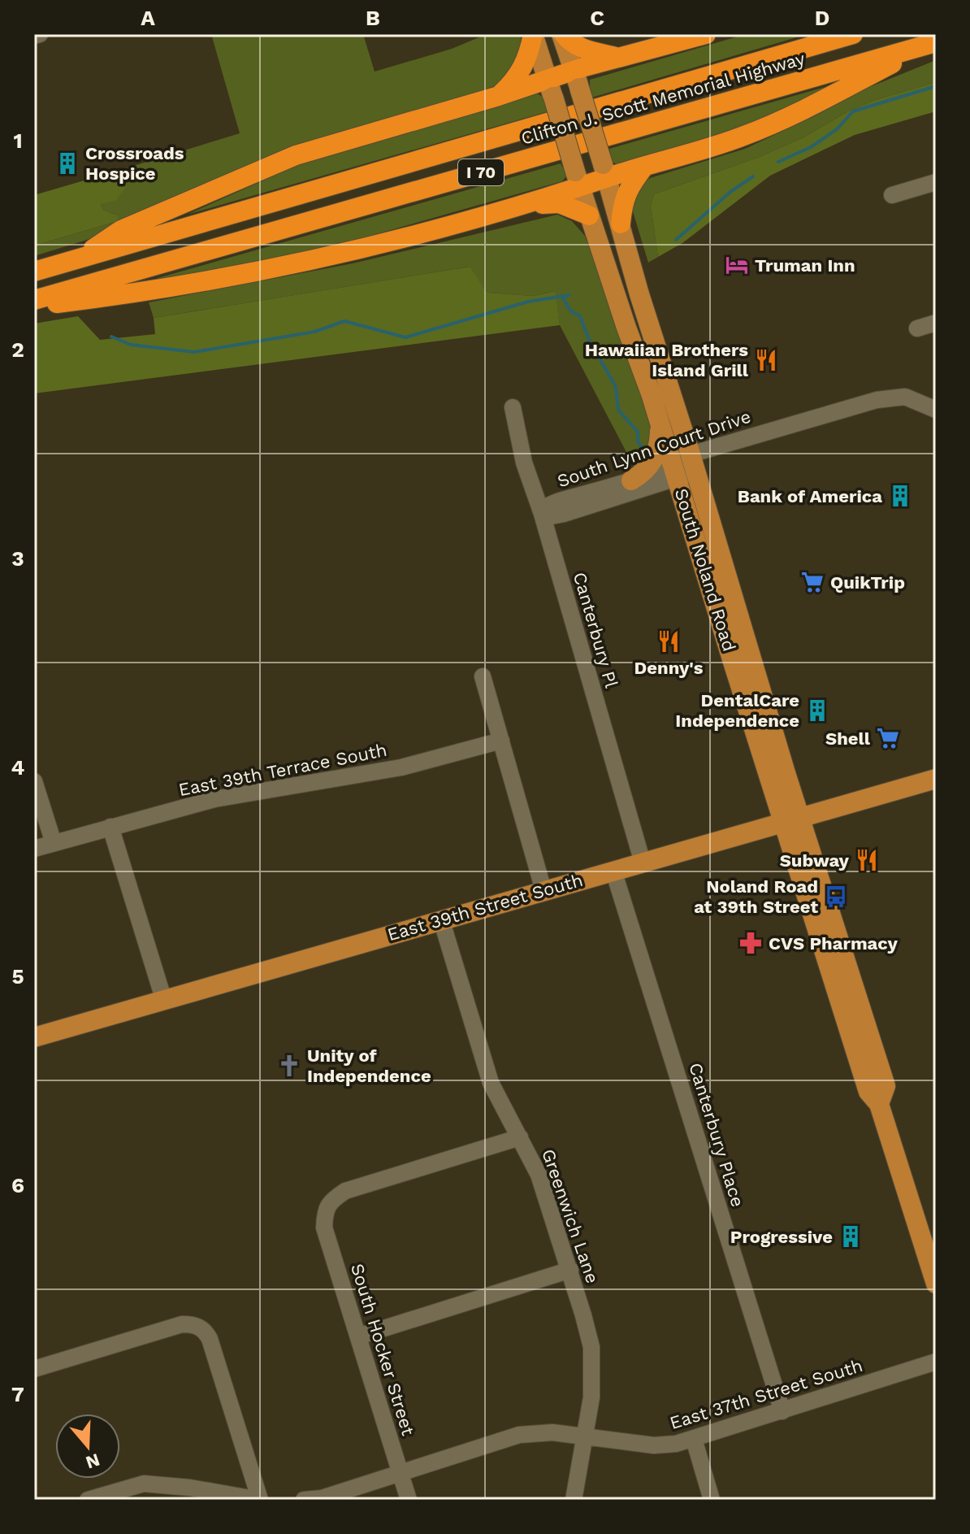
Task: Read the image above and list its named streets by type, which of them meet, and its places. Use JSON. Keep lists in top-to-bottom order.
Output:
{
  "streets": {
    "highway": ["Clifton J. Scott Memorial Highway", "I 70"],
    "main road": ["South Noland Road", "East 39th Street South"],
    "street": [
      "South Lynn Court Drive",
      "Canterbury Pl",
      "East 39th Terrace South",
      "Canterbury Place",
      "Greenwich Lane",
      "South Hocker Street",
      "East 37th Street South"
    ]
  },
  "crossings": [
    ["South Lynn Court Drive", "South Noland Road"],
    ["South Lynn Court Drive", "Canterbury Pl"],
    ["South Noland Road", "East 39th Street South"],
    ["Canterbury Pl", "East 39th Street South"],
    ["East 39th Street South", "Canterbury Place"],
    ["East 39th Street South", "Greenwich Lane"],
    ["Canterbury Place", "East 37th Street South"],
    ["Greenwich Lane", "South Hocker Street"],
    ["Greenwich Lane", "East 37th Street South"],
    ["South Hocker Street", "East 37th Street South"]
  ],
  "places": {
    "building": [
      "Crossroads Hospice",
      "Bank of America",
      "DentalCare Independence",
      "Progressive"
    ],
    "hotel": ["Truman Inn"],
    "restaurant": ["Hawaiian Brothers Island Grill", "Denny's", "Subway"],
    "supermarket": ["QuikTrip", "Shell"],
    "bus stop": ["Noland Road at 39th Street"],
    "pharmacy": ["CVS Pharmacy"],
    "church": ["Unity of Independence"]
  },
  "north": "bottom",
  "grid": {
    "columns": [
      "A",
      "B",
      "C",
      "D"
    ],
    "rows": [
      "1",
      "2",
      "3",
      "4",
      "5",
      "6",
      "7"
    ]
  }
}
